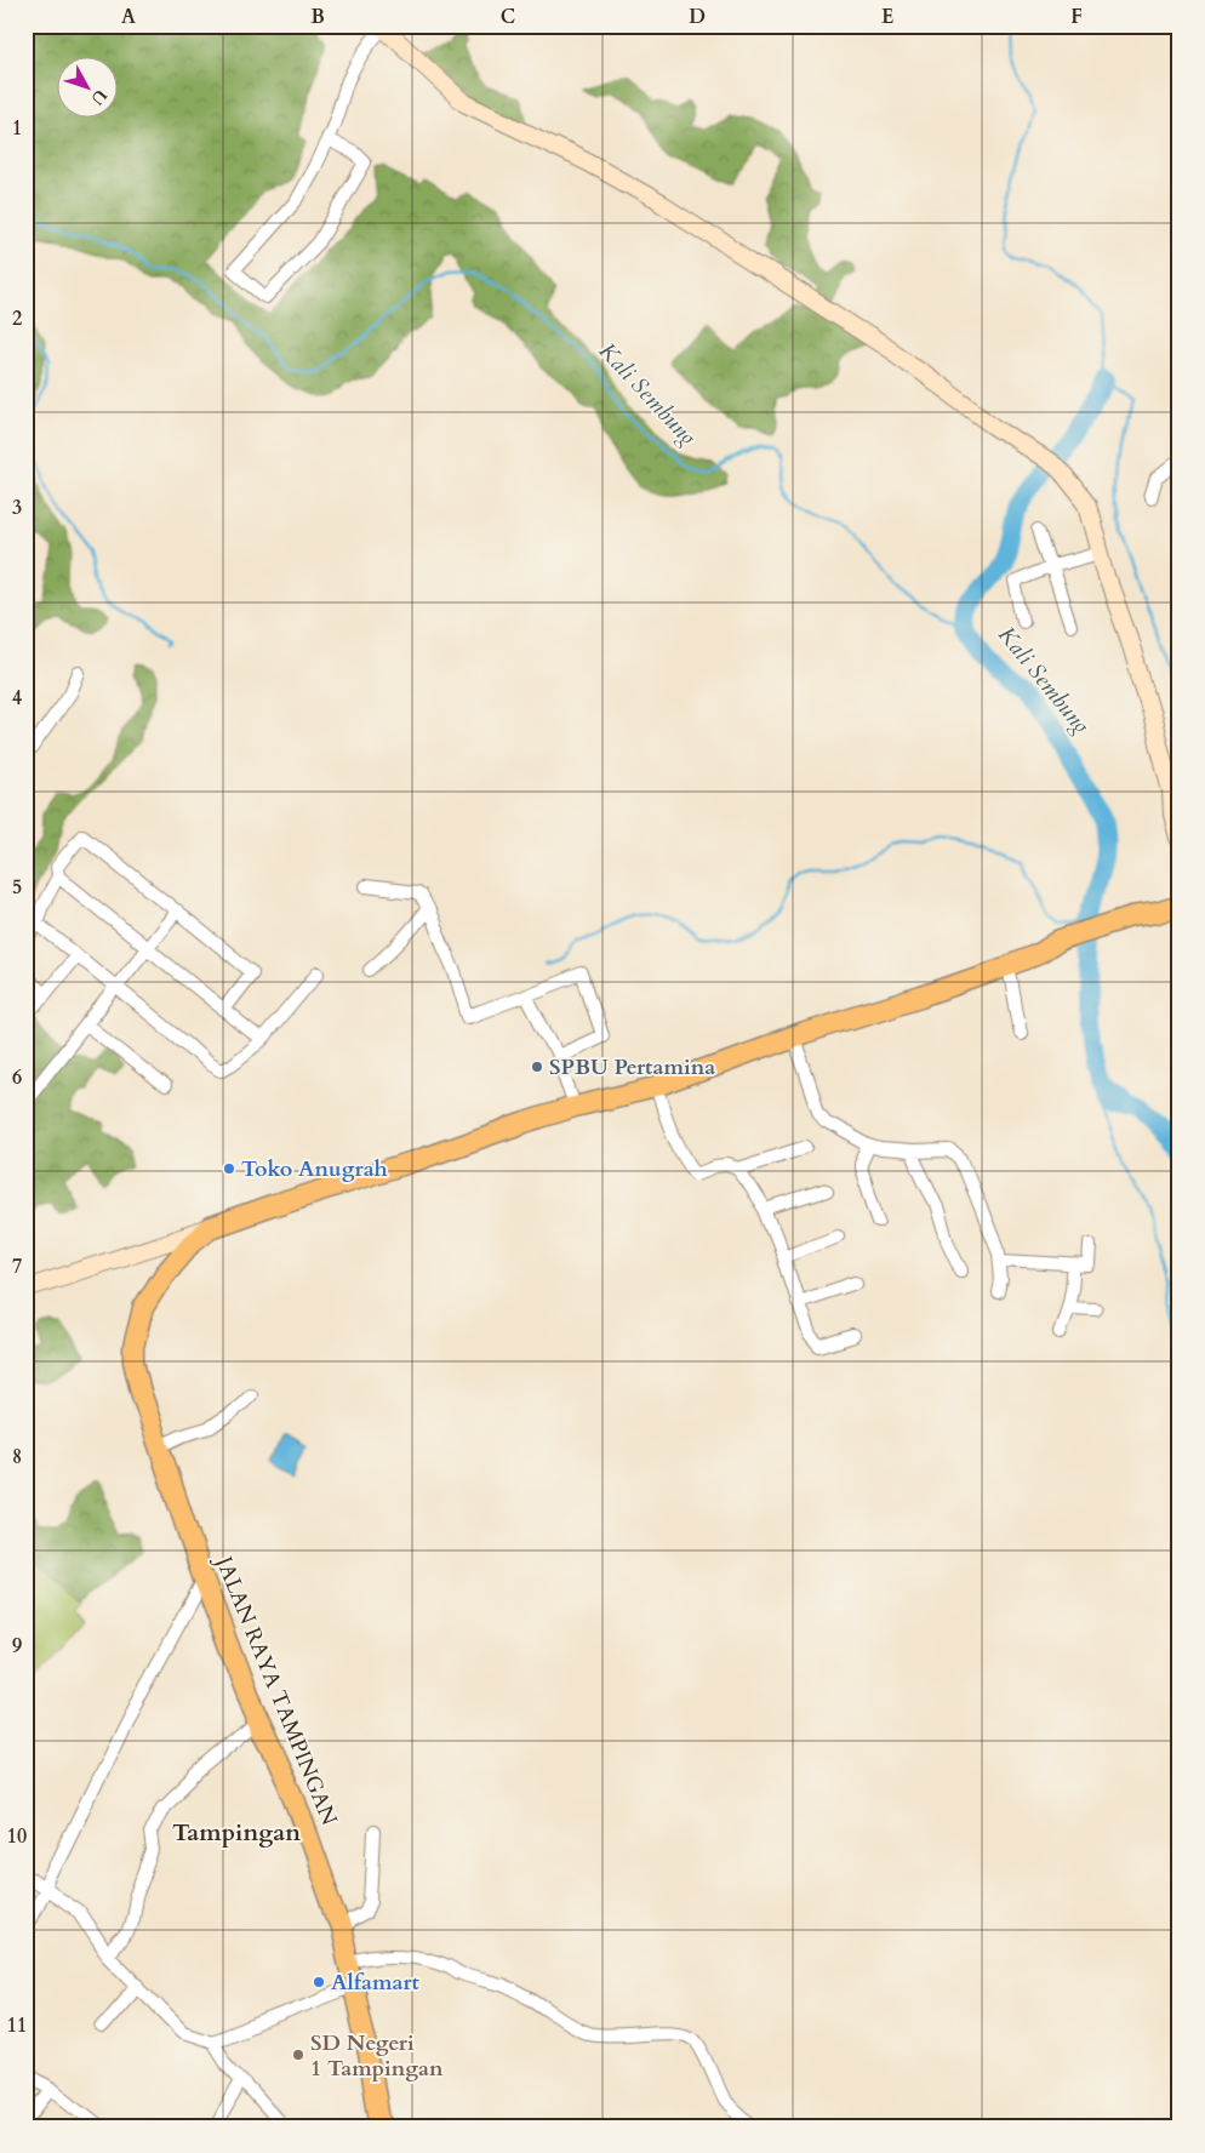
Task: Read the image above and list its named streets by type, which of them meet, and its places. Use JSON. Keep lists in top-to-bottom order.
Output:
{
  "streets": {
    "main road": ["JALAN RAYA TAMPINGAN"]
  },
  "districts": ["Tampingan"],
  "water": ["Kali Sembung"],
  "places": [
    "SPBU Pertamina",
    "Toko Anugrah",
    "Alfamart",
    "SD Negeri 1 Tampingan"
  ],
  "north": "bottom right",
  "grid": {
    "columns": [
      "A",
      "B",
      "C",
      "D",
      "E",
      "F"
    ],
    "rows": [
      "1",
      "2",
      "3",
      "4",
      "5",
      "6",
      "7",
      "8",
      "9",
      "10",
      "11"
    ]
  }
}
